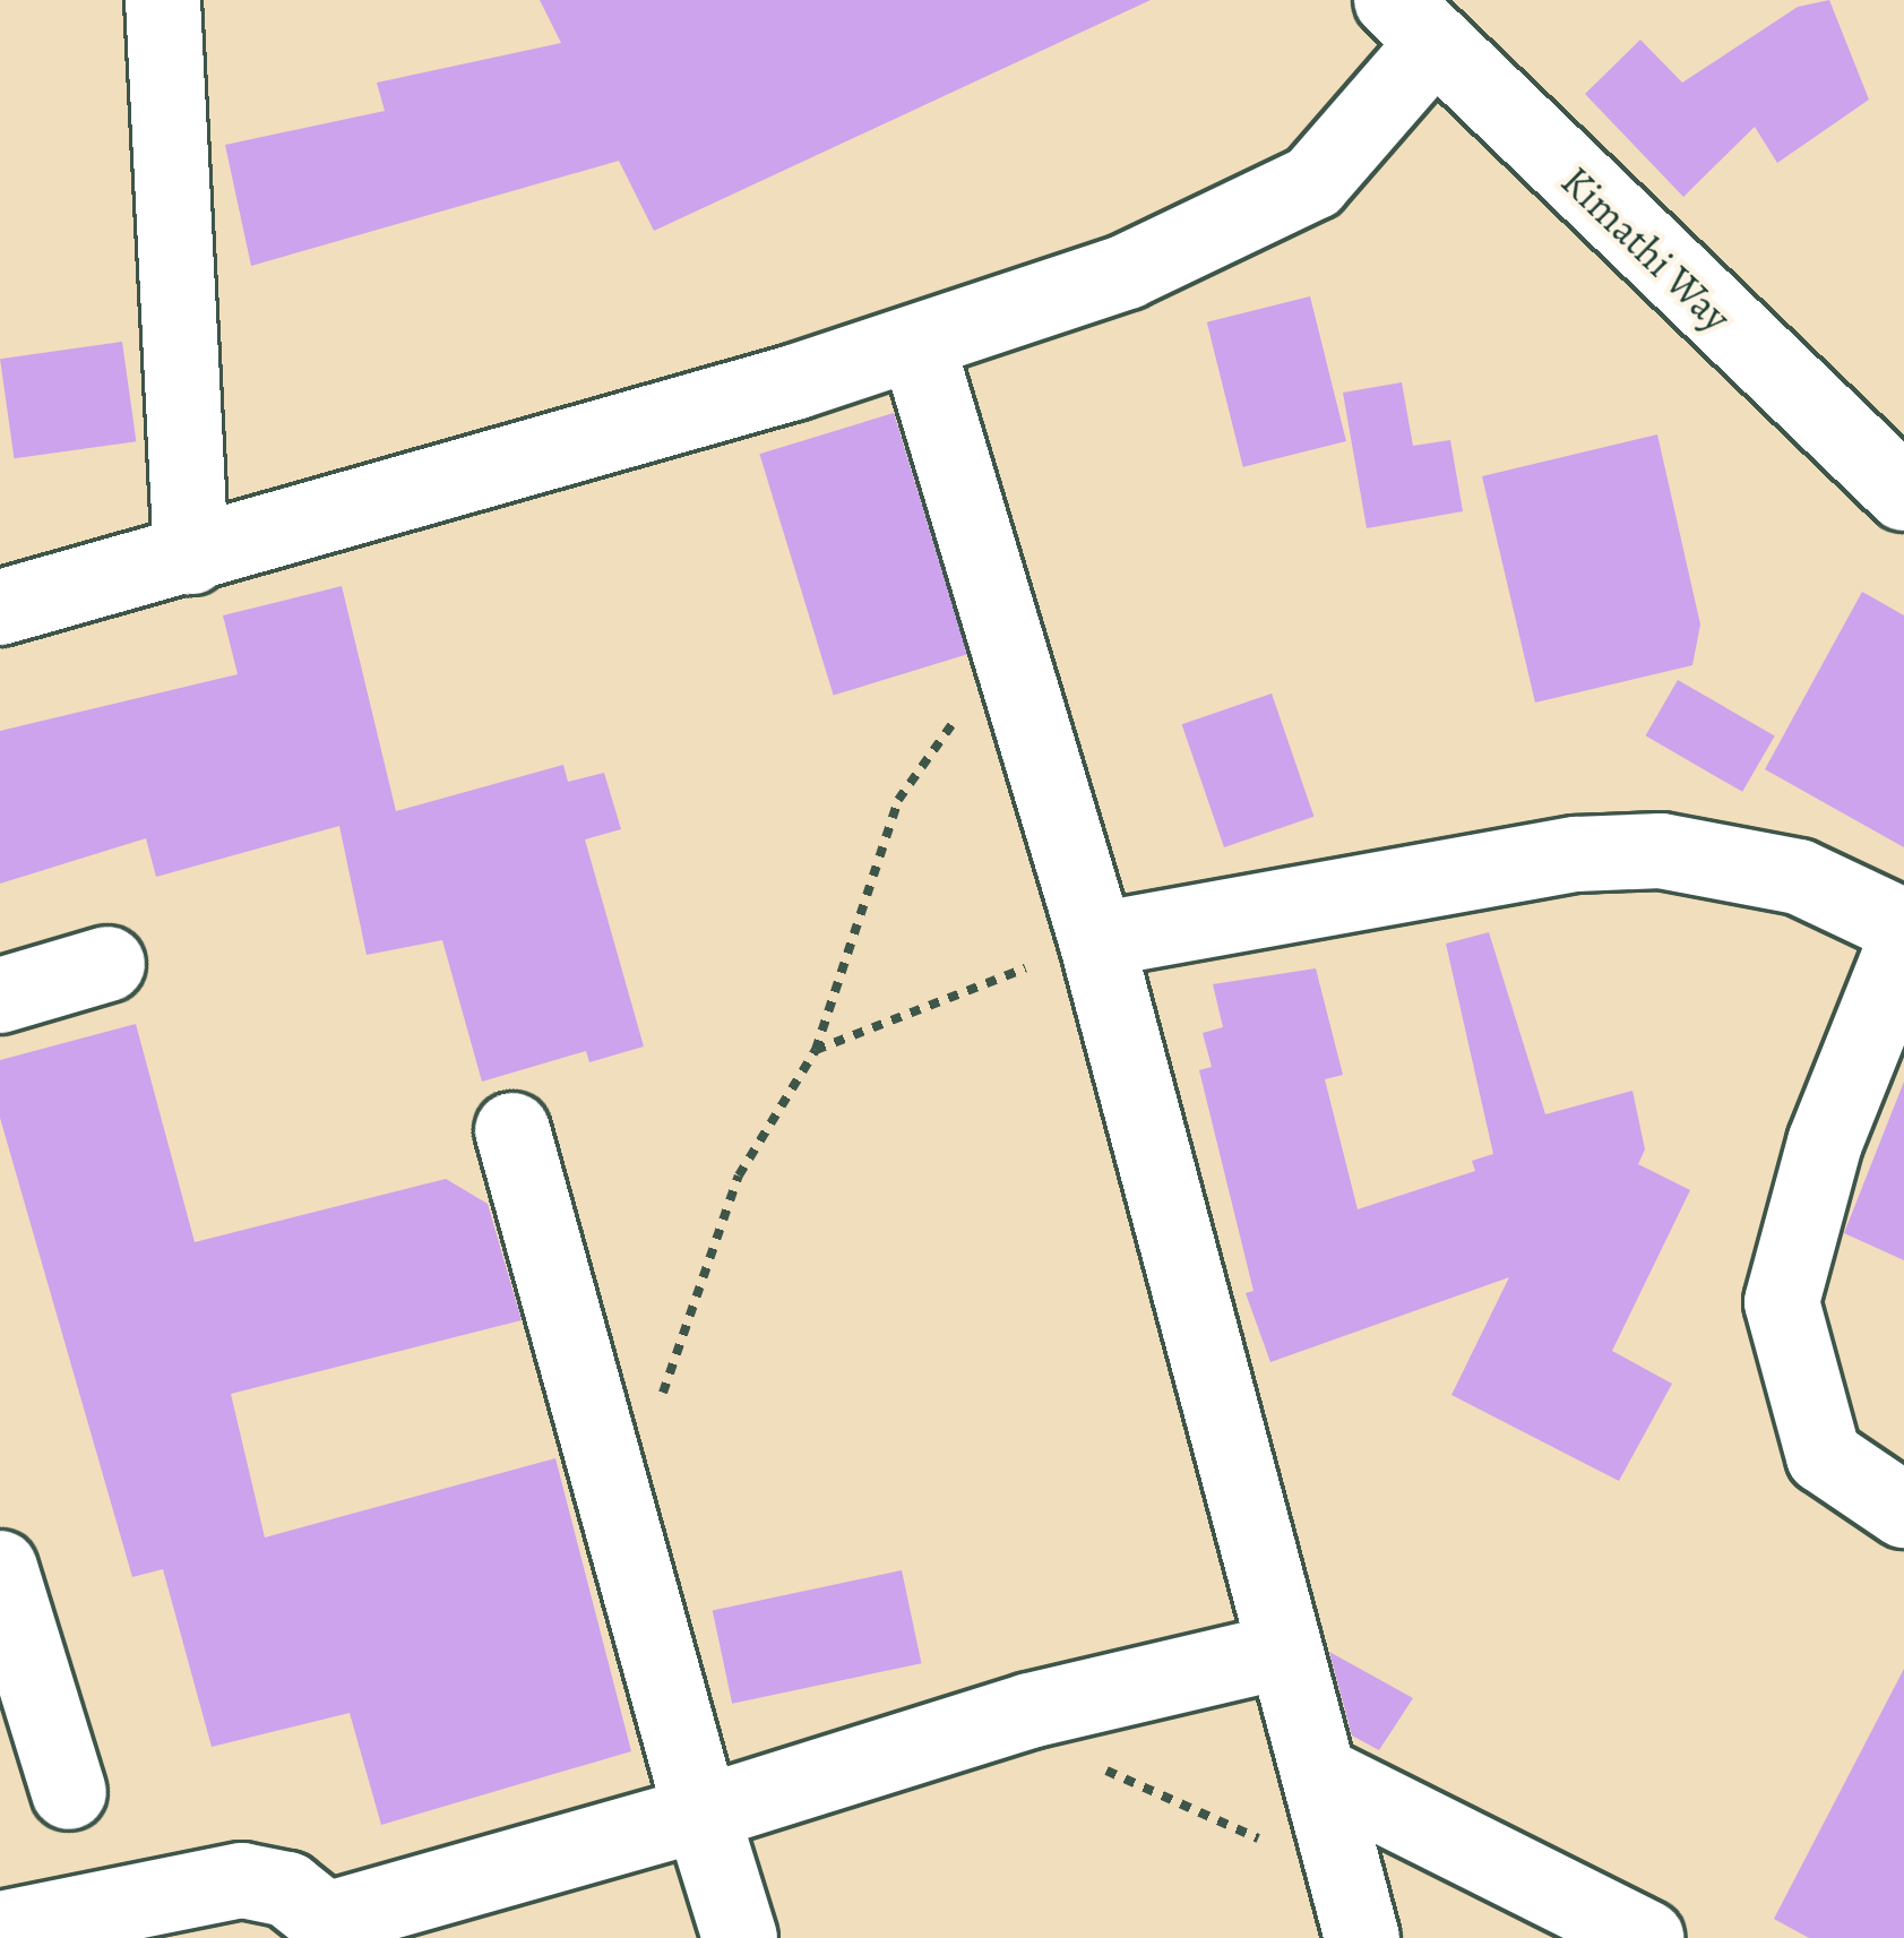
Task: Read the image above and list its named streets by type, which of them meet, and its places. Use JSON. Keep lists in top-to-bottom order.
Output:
{
  "streets": {
    "street": ["Kimathi Way"]
  }
}
